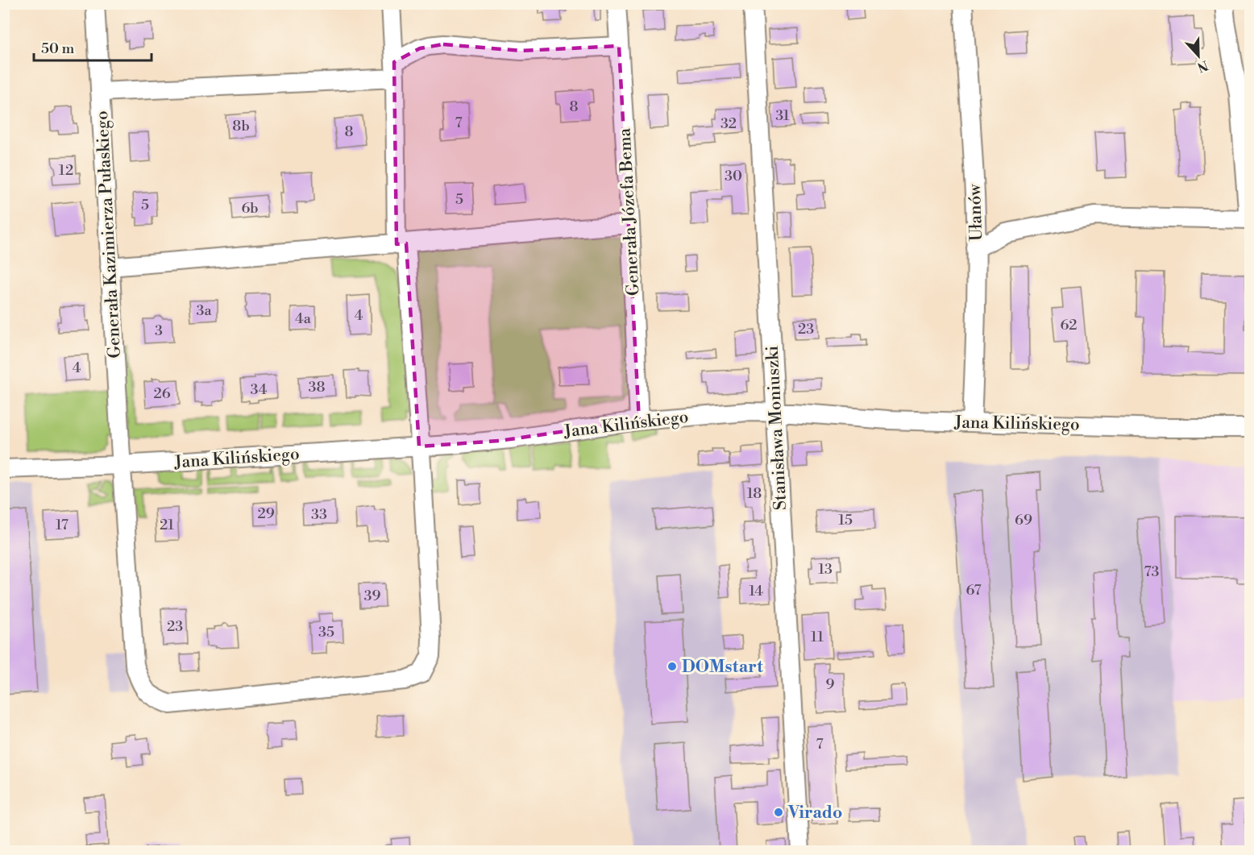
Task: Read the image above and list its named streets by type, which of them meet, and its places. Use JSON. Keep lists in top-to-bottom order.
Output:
{
  "streets": {
    "street": [
      "Generała Józefa Bema",
      "Ułanów",
      "Generała Kazimierza Pułaskiego",
      "Jana Kilińskiego",
      "Stanisława Moniuszki"
    ]
  },
  "crossings": [
    ["Generała Józefa Bema", "Jana Kilińskiego"],
    ["Ułanów", "Jana Kilińskiego"],
    ["Generała Kazimierza Pułaskiego", "Jana Kilińskiego"],
    ["Jana Kilińskiego", "Stanisława Moniuszki"]
  ],
  "places": ["DOMstart", "Virado"],
  "house_numbers": [
    "8",
    "31",
    "7",
    "32",
    "8b",
    "8",
    "12",
    "30",
    "5",
    "5",
    "6b",
    "3a",
    "4",
    "4a",
    "62",
    "23",
    "3",
    "4",
    "38",
    "34",
    "26",
    "18",
    "29",
    "33",
    "15",
    "69",
    "17",
    "21",
    "13",
    "73",
    "67",
    "14",
    "39",
    "23",
    "35",
    "11",
    "9",
    "7"
  ],
  "scale_bar": "50 m",
  "north": "bottom"
}
